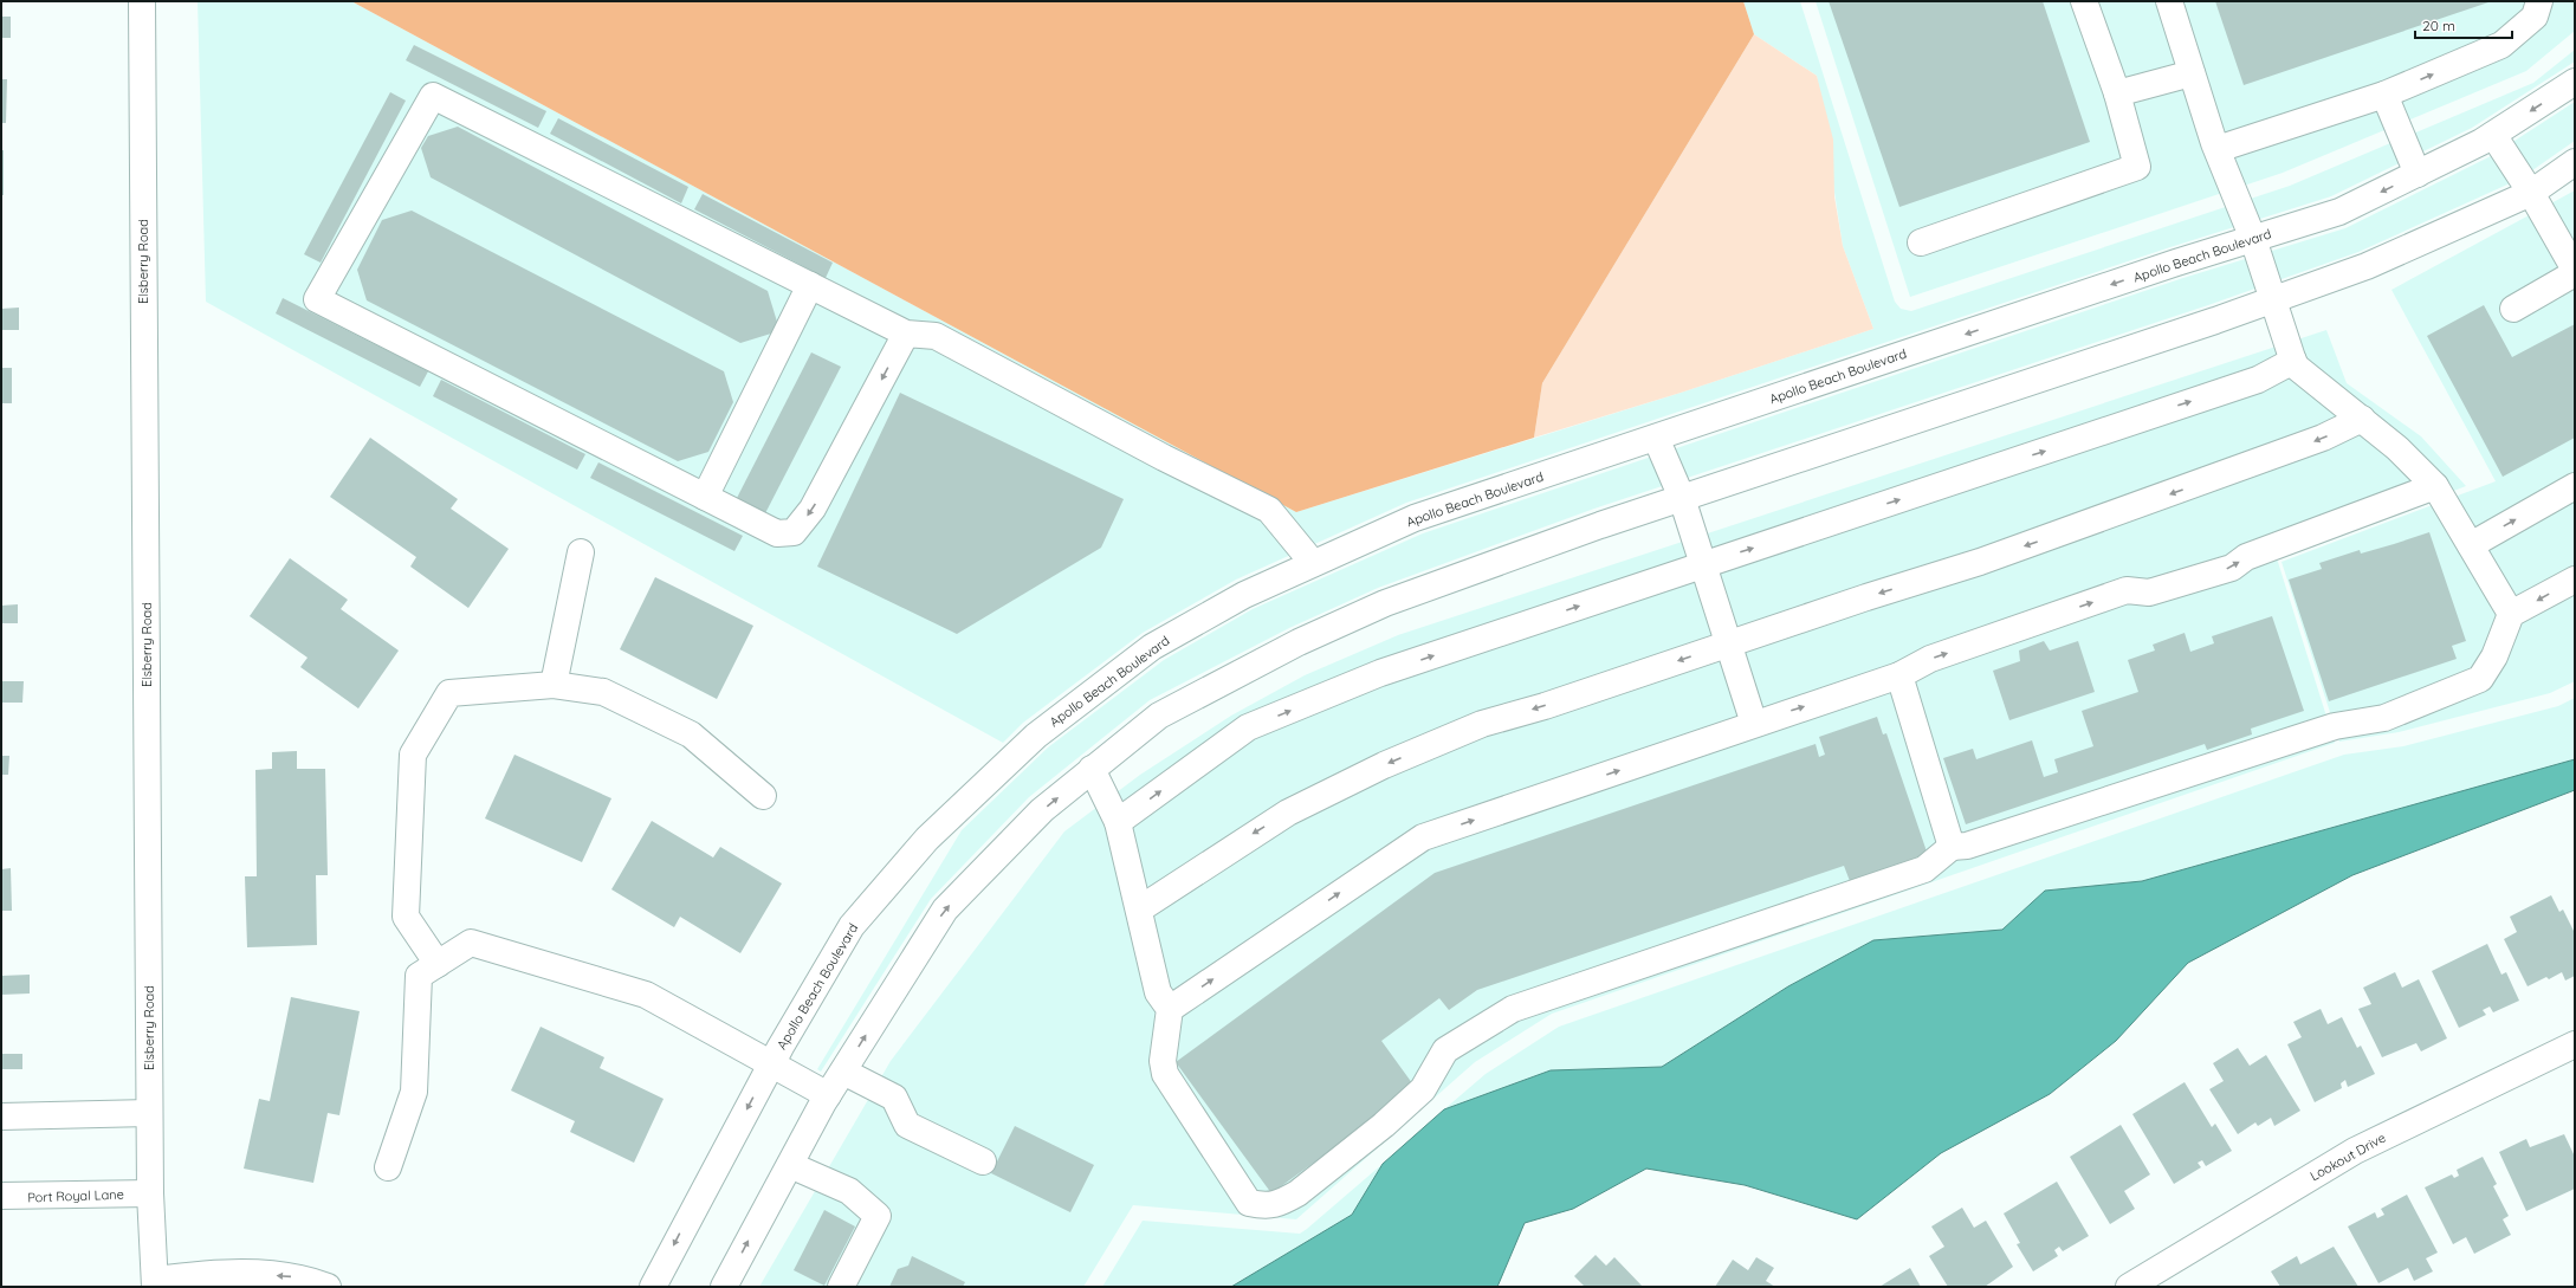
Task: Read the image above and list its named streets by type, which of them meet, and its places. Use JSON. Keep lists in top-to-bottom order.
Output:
{
  "streets": {
    "main road": [
      "Apollo Beach Boulevard",
      "Elsberry Road",
      "Lookout Drive",
      "Port Royal Lane"
    ]
  },
  "crossings": [
    ["Elsberry Road", "Port Royal Lane"]
  ],
  "scale_bar": "20 m"
}
